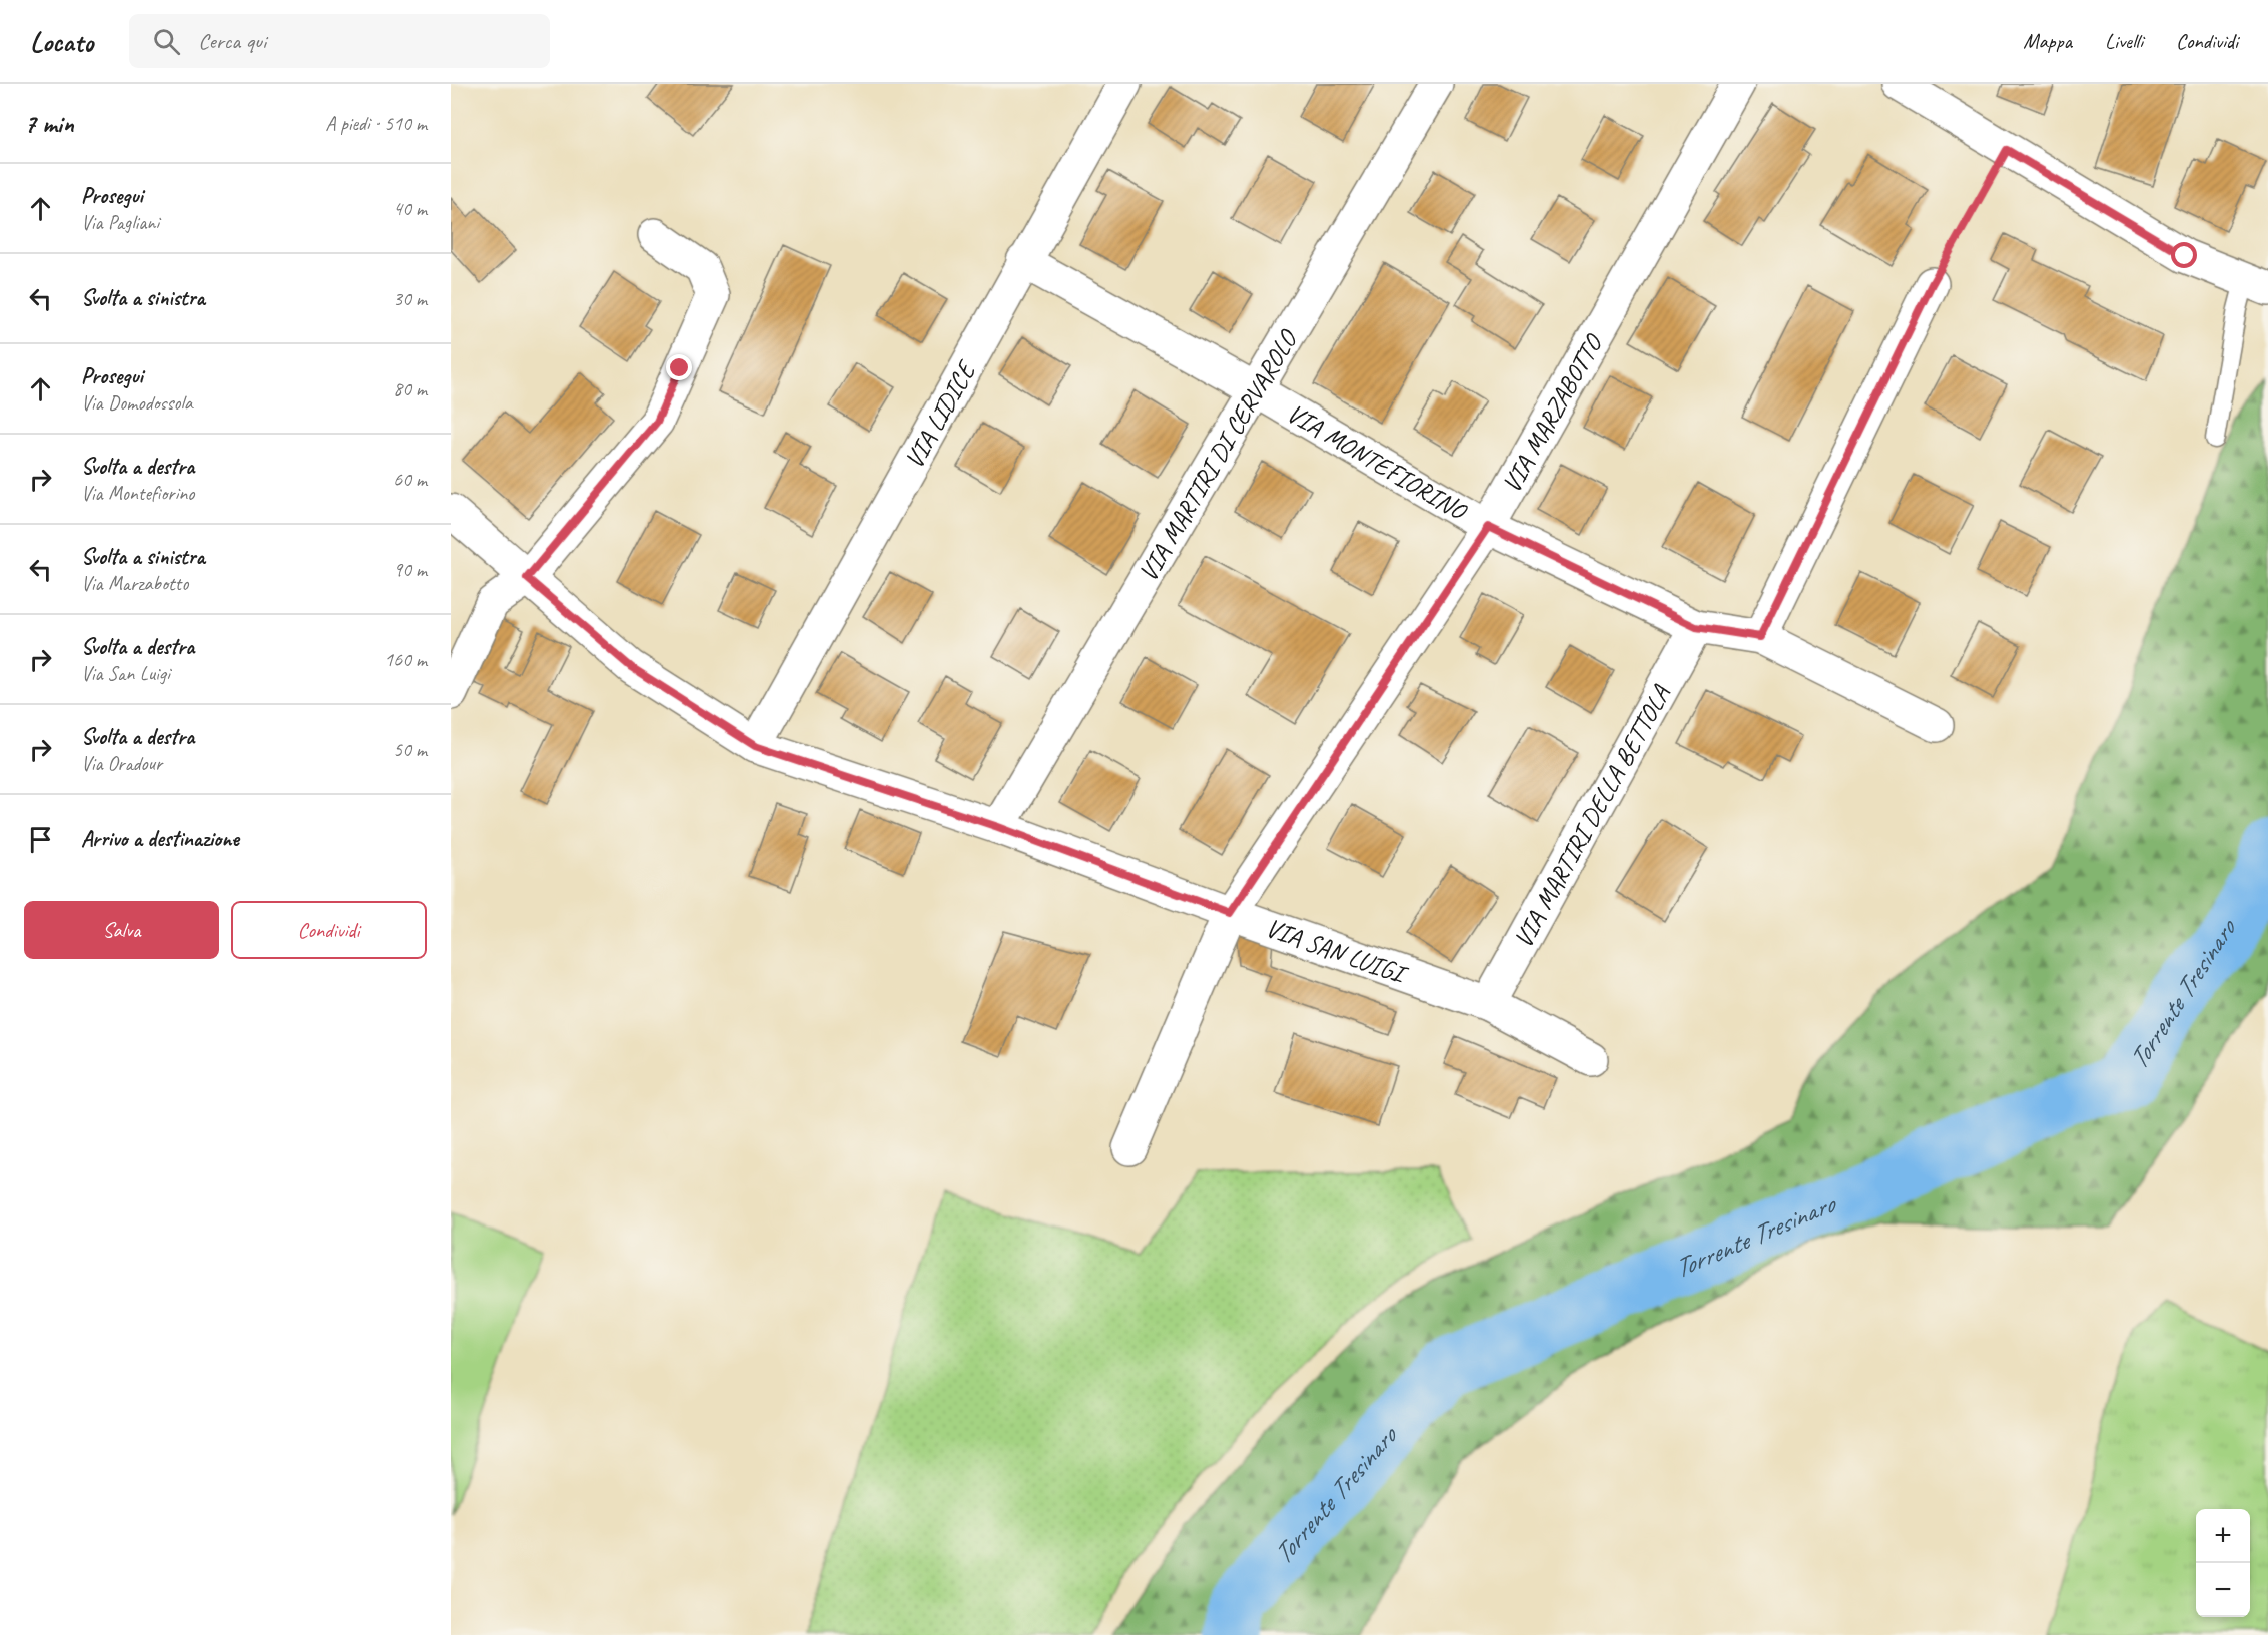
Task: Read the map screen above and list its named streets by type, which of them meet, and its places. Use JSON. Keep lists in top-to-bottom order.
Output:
{
  "streets": {
    "street": [
      "VIA MARZABOTTO",
      "VIA LIDICE",
      "VIA MARTIRI DI CERVAROLO",
      "VIA MONTEFIORINO",
      "VIA MARTIRI DELLA BETTOLA",
      "VIA SAN LUIGI"
    ]
  },
  "crossings": [
    ["VIA MARZABOTTO", "VIA MONTEFIORINO"],
    ["VIA MARZABOTTO", "VIA SAN LUIGI"],
    ["VIA LIDICE", "VIA MONTEFIORINO"],
    ["VIA LIDICE", "VIA SAN LUIGI"],
    ["VIA MARTIRI DI CERVAROLO", "VIA MONTEFIORINO"],
    ["VIA MARTIRI DI CERVAROLO", "VIA SAN LUIGI"],
    ["VIA MONTEFIORINO", "VIA MARTIRI DELLA BETTOLA"],
    ["VIA MARTIRI DELLA BETTOLA", "VIA SAN LUIGI"]
  ],
  "water": ["Torrente Tresinaro"],
  "page": {
    "header": "Locato",
    "search": "Cerca qui",
    "nav": ["Mappa", "Livelli", "Condividi"],
    "heading": ["7 min", "A piedi · 510 m"],
    "list": [
      ["Prosegui", "Via Pagliani", "40 m"],
      ["Svolta a sinistra", "30 m"],
      ["Prosegui", "Via Domodossola", "80 m"],
      ["Svolta a destra", "Via Montefiorino", "60 m"],
      ["Svolta a sinistra", "Via Marzabotto", "90 m"],
      ["Svolta a destra", "Via San Luigi", "160 m"],
      ["Svolta a destra", "Via Oradour", "50 m"],
      "Arrivo a destinazione"
    ],
    "buttons": ["Salva", "Condividi"],
    "map_buttons": ["+", "−"]
  }
}
